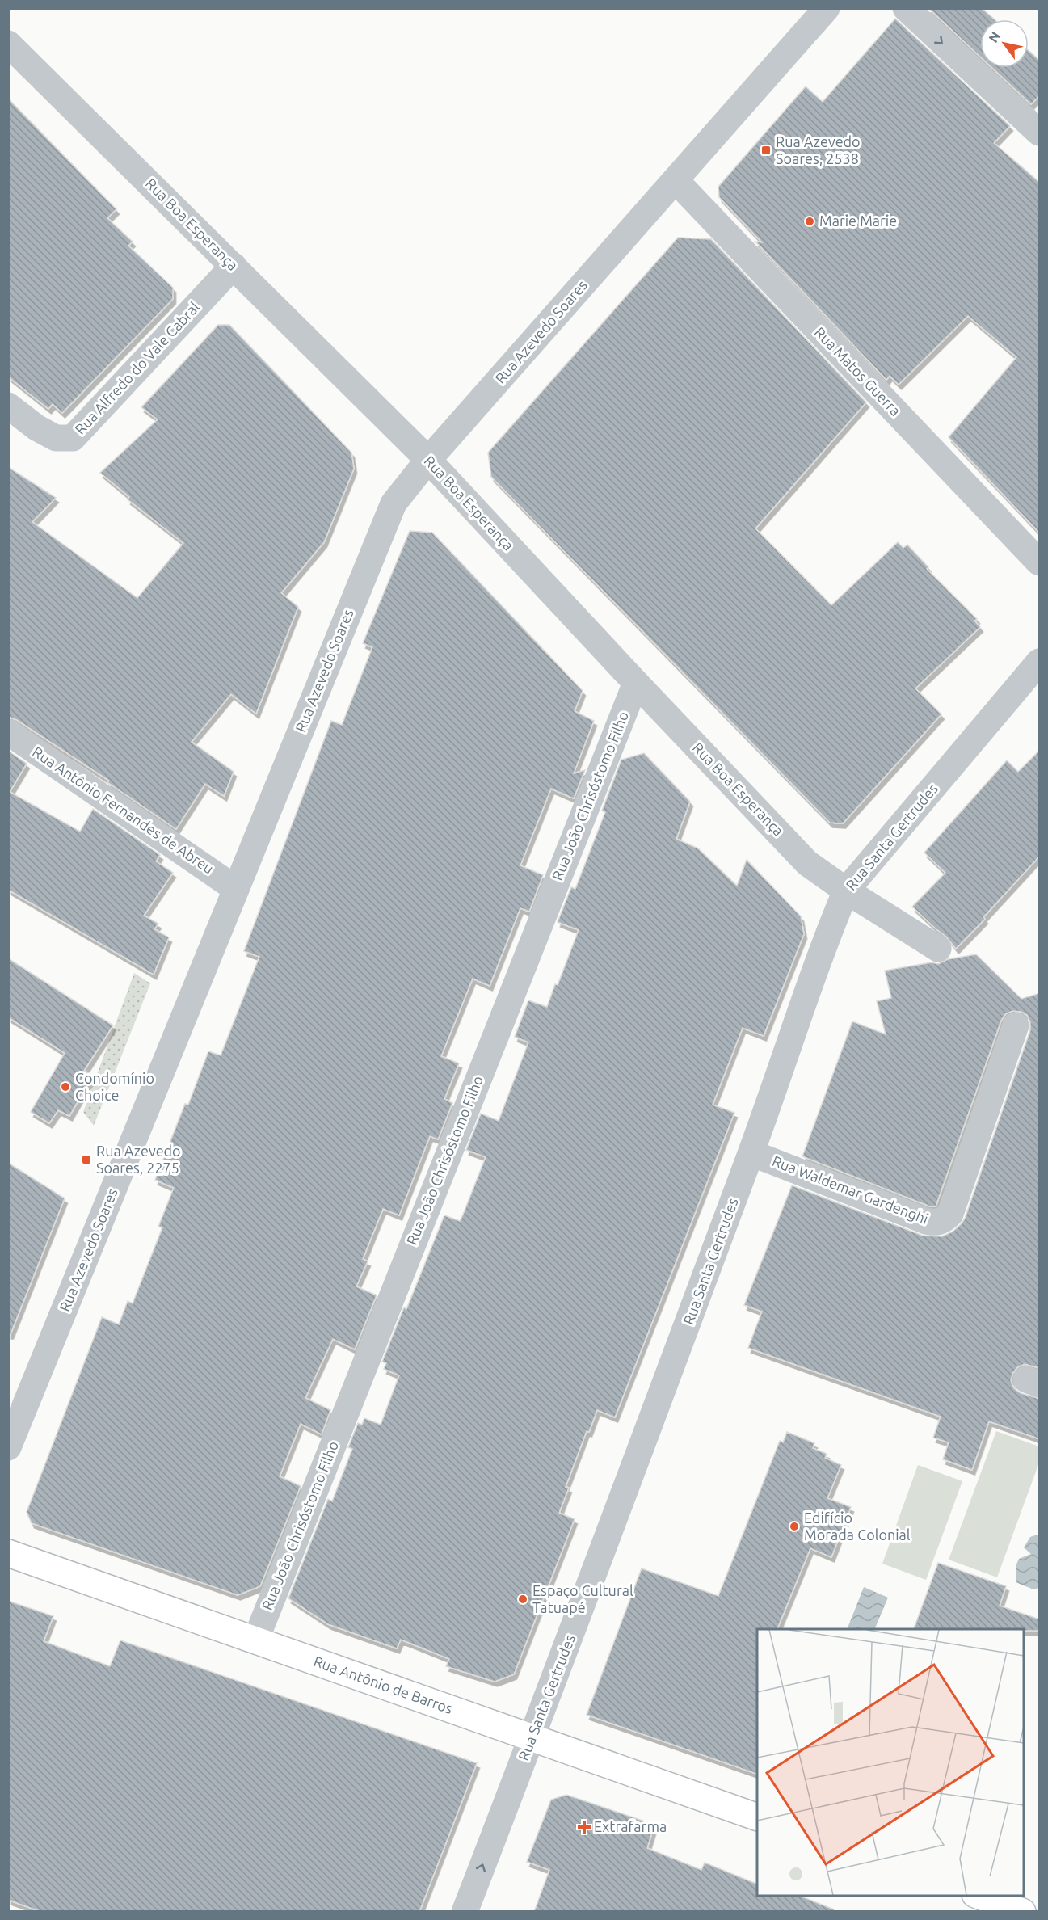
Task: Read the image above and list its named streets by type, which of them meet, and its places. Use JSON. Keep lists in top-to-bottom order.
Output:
{
  "streets": {
    "main road": ["Rua Antônio de Barros"],
    "street": [
      "Rua Boa Esperança",
      "Rua Azevedo Soares",
      "Rua Alfredo do Vale Cabral",
      "Rua Matos Guerra",
      "Rua João Chrisóstomo Filho",
      "Rua Antônio Fernandes de Abreu",
      "Rua Santa Gertrudes",
      "Rua Waldemar Gardenghi"
    ]
  },
  "crossings": [
    ["Rua Boa Esperança", "Rua Azevedo Soares"],
    ["Rua Boa Esperança", "Rua Alfredo do Vale Cabral"],
    ["Rua Boa Esperança", "Rua João Chrisóstomo Filho"],
    ["Rua Boa Esperança", "Rua Santa Gertrudes"],
    ["Rua Azevedo Soares", "Rua Matos Guerra"],
    ["Rua Azevedo Soares", "Rua Antônio Fernandes de Abreu"],
    ["Rua João Chrisóstomo Filho", "Rua Antônio de Barros"],
    ["Rua Santa Gertrudes", "Rua Waldemar Gardenghi"],
    ["Rua Santa Gertrudes", "Rua Antônio de Barros"]
  ],
  "places": {
    "transit": ["Rua Azevedo Soares, 2538", "Rua Azevedo Soares, 2275"],
    "other": [
      "Marie Marie",
      "Condomínio Choice",
      "Edifício Morada Colonial",
      "Espaço Cultural Tatuapé"
    ],
    "health": ["Extrafarma"]
  },
  "north": "top left"
}
